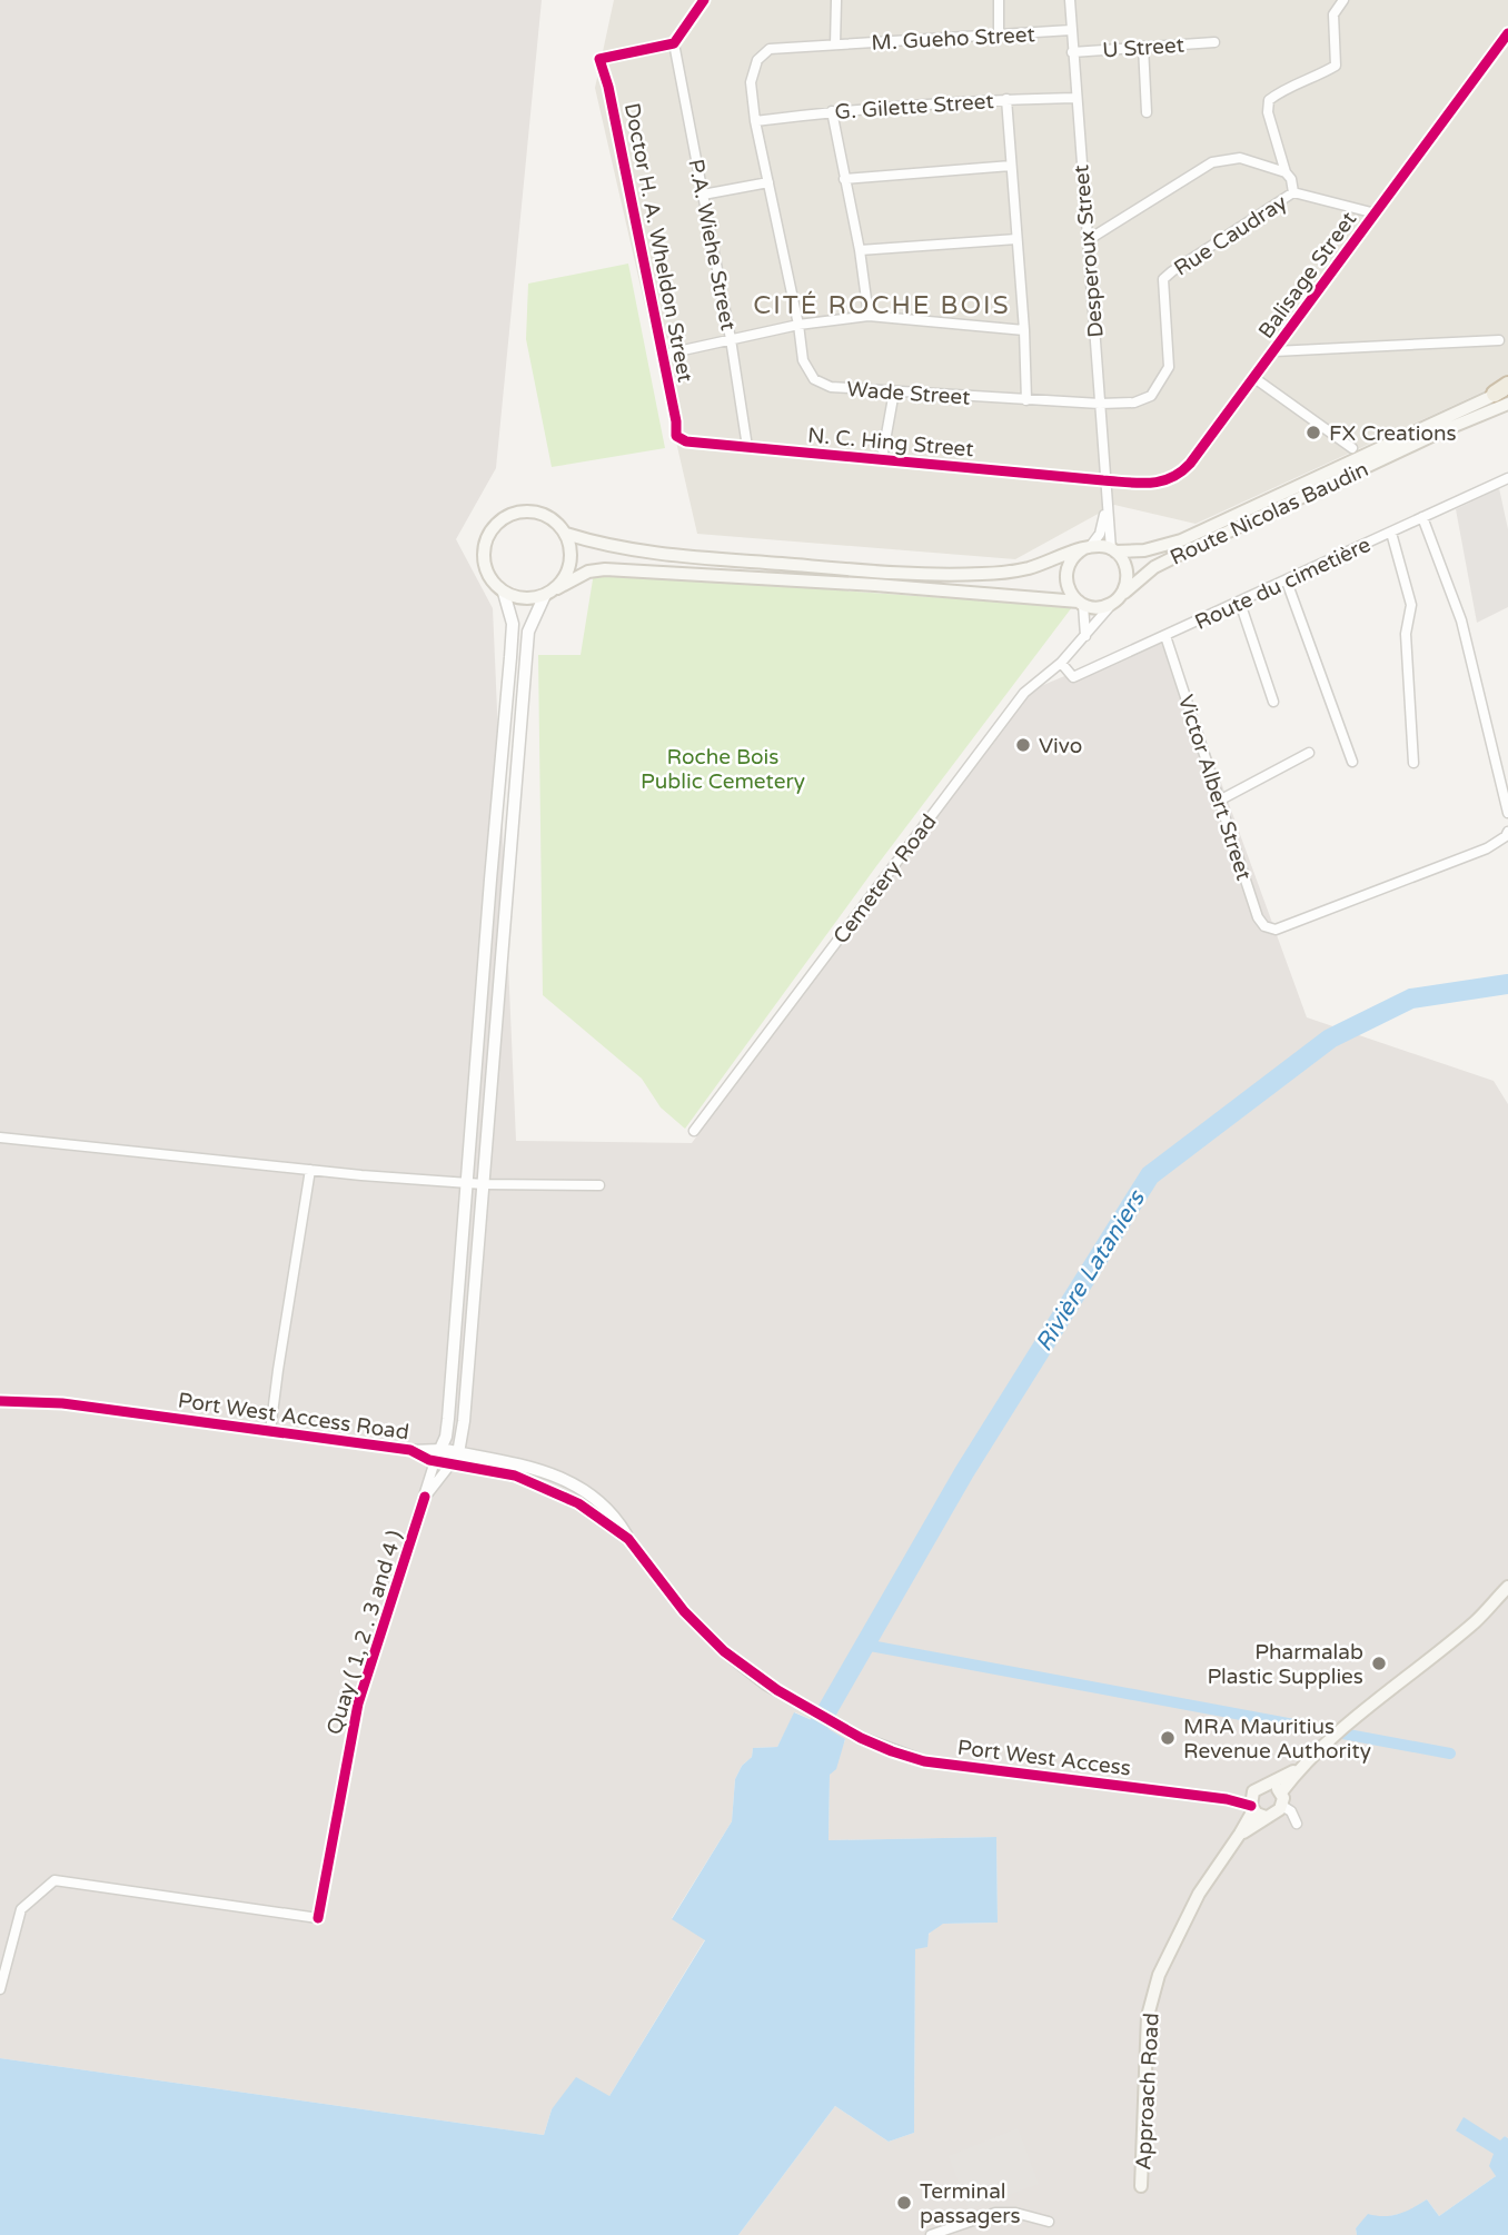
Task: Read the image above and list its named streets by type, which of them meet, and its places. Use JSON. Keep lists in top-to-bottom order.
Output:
{
  "streets": {
    "main road": ["Route Nicolas Baudin", "Approach Road"],
    "street": [
      "M. Gueho Street",
      "U Street",
      "G. Gilette Street",
      "Rue Caudray",
      "Doctor H. A. Wheldon Street",
      "P.A. Wiehe Street",
      "Desperoux Street",
      "Balisage Street",
      "Wade Street",
      "N. C. Hing Street",
      "Route du cimetière",
      "Victor Albert Street",
      "Cemetery Road",
      "Port West Access Road",
      "Quay ( 1, 2 . 3 and 4 )",
      "Port West Access"
    ]
  },
  "crossings": [
    ["M. Gueho Street", "Desperoux Street"],
    ["M. Gueho Street", "Wade Street"],
    ["U Street", "Desperoux Street"],
    ["G. Gilette Street", "Desperoux Street"],
    ["G. Gilette Street", "Wade Street"],
    ["Rue Caudray", "Desperoux Street"],
    ["Rue Caudray", "Balisage Street"],
    ["Rue Caudray", "Wade Street"],
    ["Doctor H. A. Wheldon Street", "P.A. Wiehe Street"],
    ["Doctor H. A. Wheldon Street", "N. C. Hing Street"],
    ["P.A. Wiehe Street", "N. C. Hing Street"],
    ["Desperoux Street", "Balisage Street"],
    ["Desperoux Street", "Wade Street"],
    ["Desperoux Street", "N. C. Hing Street"],
    ["Desperoux Street", "Route Nicolas Baudin"],
    ["Desperoux Street", "Cemetery Road"],
    ["Balisage Street", "N. C. Hing Street"],
    ["Route Nicolas Baudin", "Cemetery Road"],
    ["Route du cimetière", "Victor Albert Street"],
    ["Route du cimetière", "Cemetery Road"],
    ["Port West Access Road", "Quay ( 1, 2 . 3 and 4 )"],
    ["Port West Access Road", "Port West Access"],
    ["Port West Access", "Approach Road"]
  ],
  "districts": ["CITÉ ROCHE BOIS"],
  "water": ["Rivière Lataniers"],
  "parks": ["Roche Bois Public Cemetery"],
  "places": [
    "FX Creations",
    "Vivo",
    "Pharmalab Plastic Supplies",
    "MRA Mauritius Revenue Authority",
    "Terminal passagers"
  ]
}
